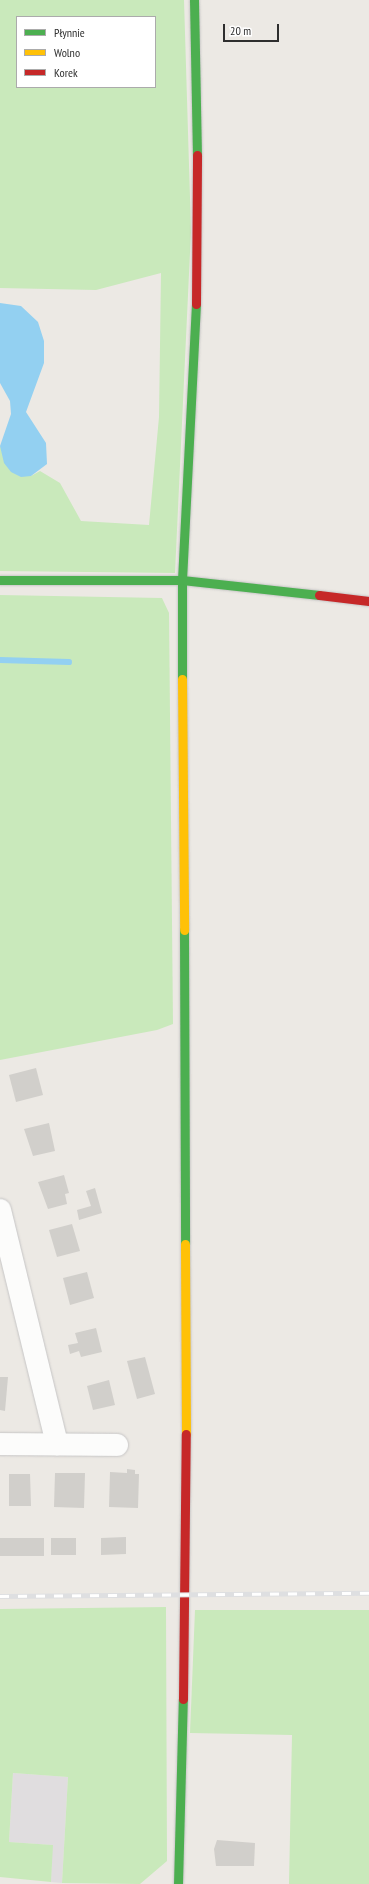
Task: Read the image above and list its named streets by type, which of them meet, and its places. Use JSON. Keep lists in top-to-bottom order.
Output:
{
  "legend": ["Płynnie", "Wolno", "Korek"],
  "scale_bar": "20 m"
}
